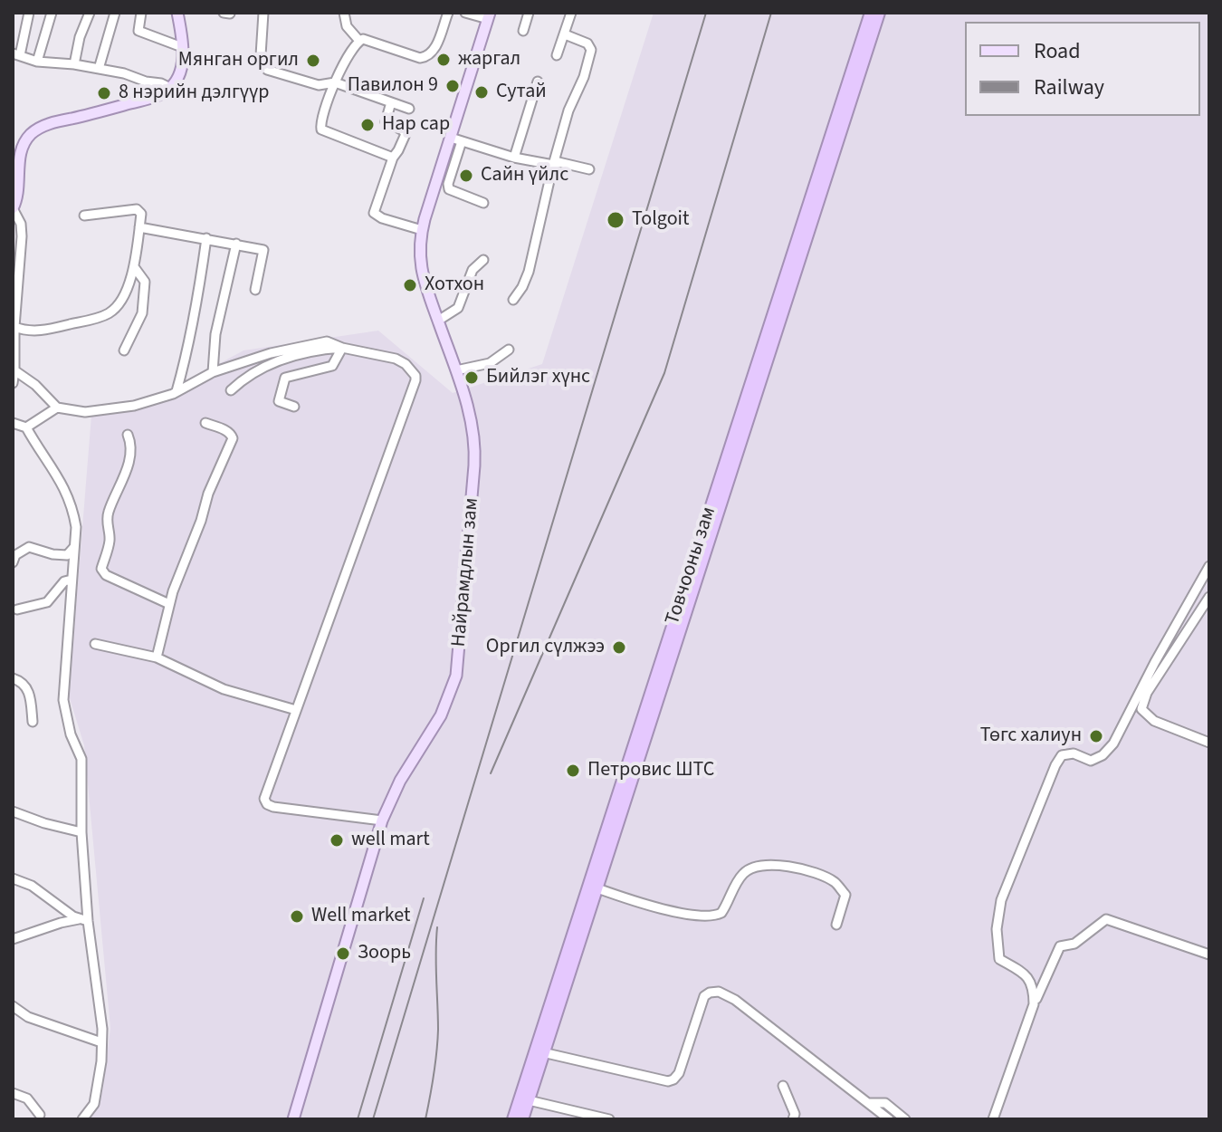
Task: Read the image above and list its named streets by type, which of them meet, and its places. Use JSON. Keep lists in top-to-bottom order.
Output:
{
  "streets": {
    "highway": ["Товчооны зам"],
    "main road": ["Найрамдлын зам"]
  },
  "places": [
    "жаргал",
    "Мянган оргил",
    "Павилон 9",
    "Сутай",
    "8 нэрийн дэлгүүр",
    "Нар сар",
    "Сайн үйлс",
    "Tolgoit",
    "Хотхон",
    "Бийлэг хүнс",
    "Оргил сүлжээ",
    "Төгс халиун",
    "Петровис ШТС",
    "well mart",
    "Well market",
    "Зоорь"
  ],
  "legend": ["Road", "Railway"]
}
